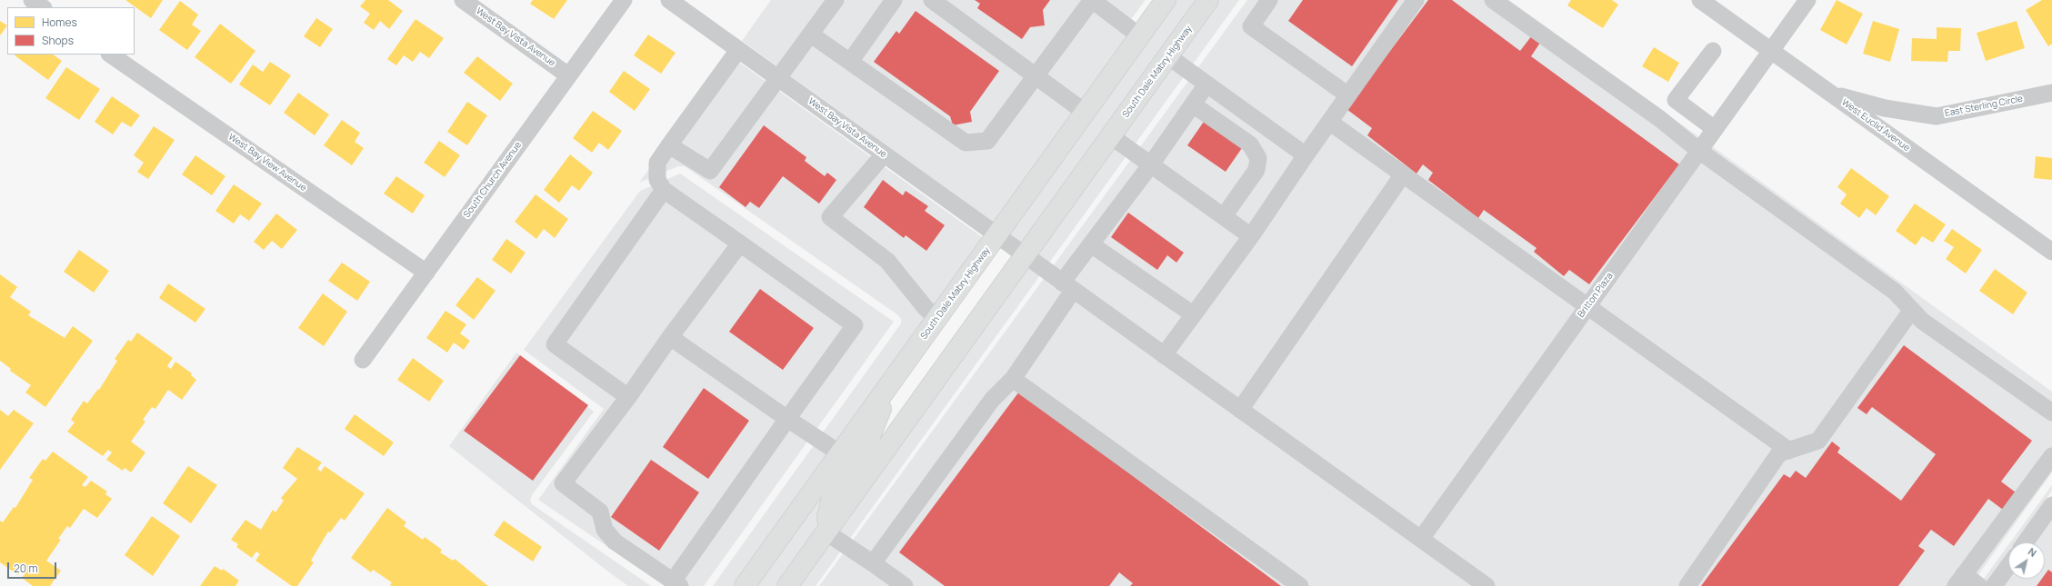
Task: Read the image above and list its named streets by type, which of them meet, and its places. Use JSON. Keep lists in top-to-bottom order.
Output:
{
  "streets": {
    "main road": ["South Dale Mabry Highway"],
    "street": [
      "West Bay Vista Avenue",
      "East Sterling Circle",
      "West Euclid Avenue",
      "West Bay View Avenue",
      "South Church Avenue",
      "Britton Plaza"
    ]
  },
  "crossings": [
    ["West Bay Vista Avenue", "South Dale Mabry Highway"],
    ["West Bay Vista Avenue", "South Church Avenue"],
    ["West Bay Vista Avenue", "Britton Plaza"],
    ["East Sterling Circle", "West Euclid Avenue"],
    ["West Euclid Avenue", "Britton Plaza"],
    ["West Bay View Avenue", "South Church Avenue"]
  ],
  "legend": ["Homes", "Shops"],
  "scale_bar": "20 m",
  "north": "top right"
}
